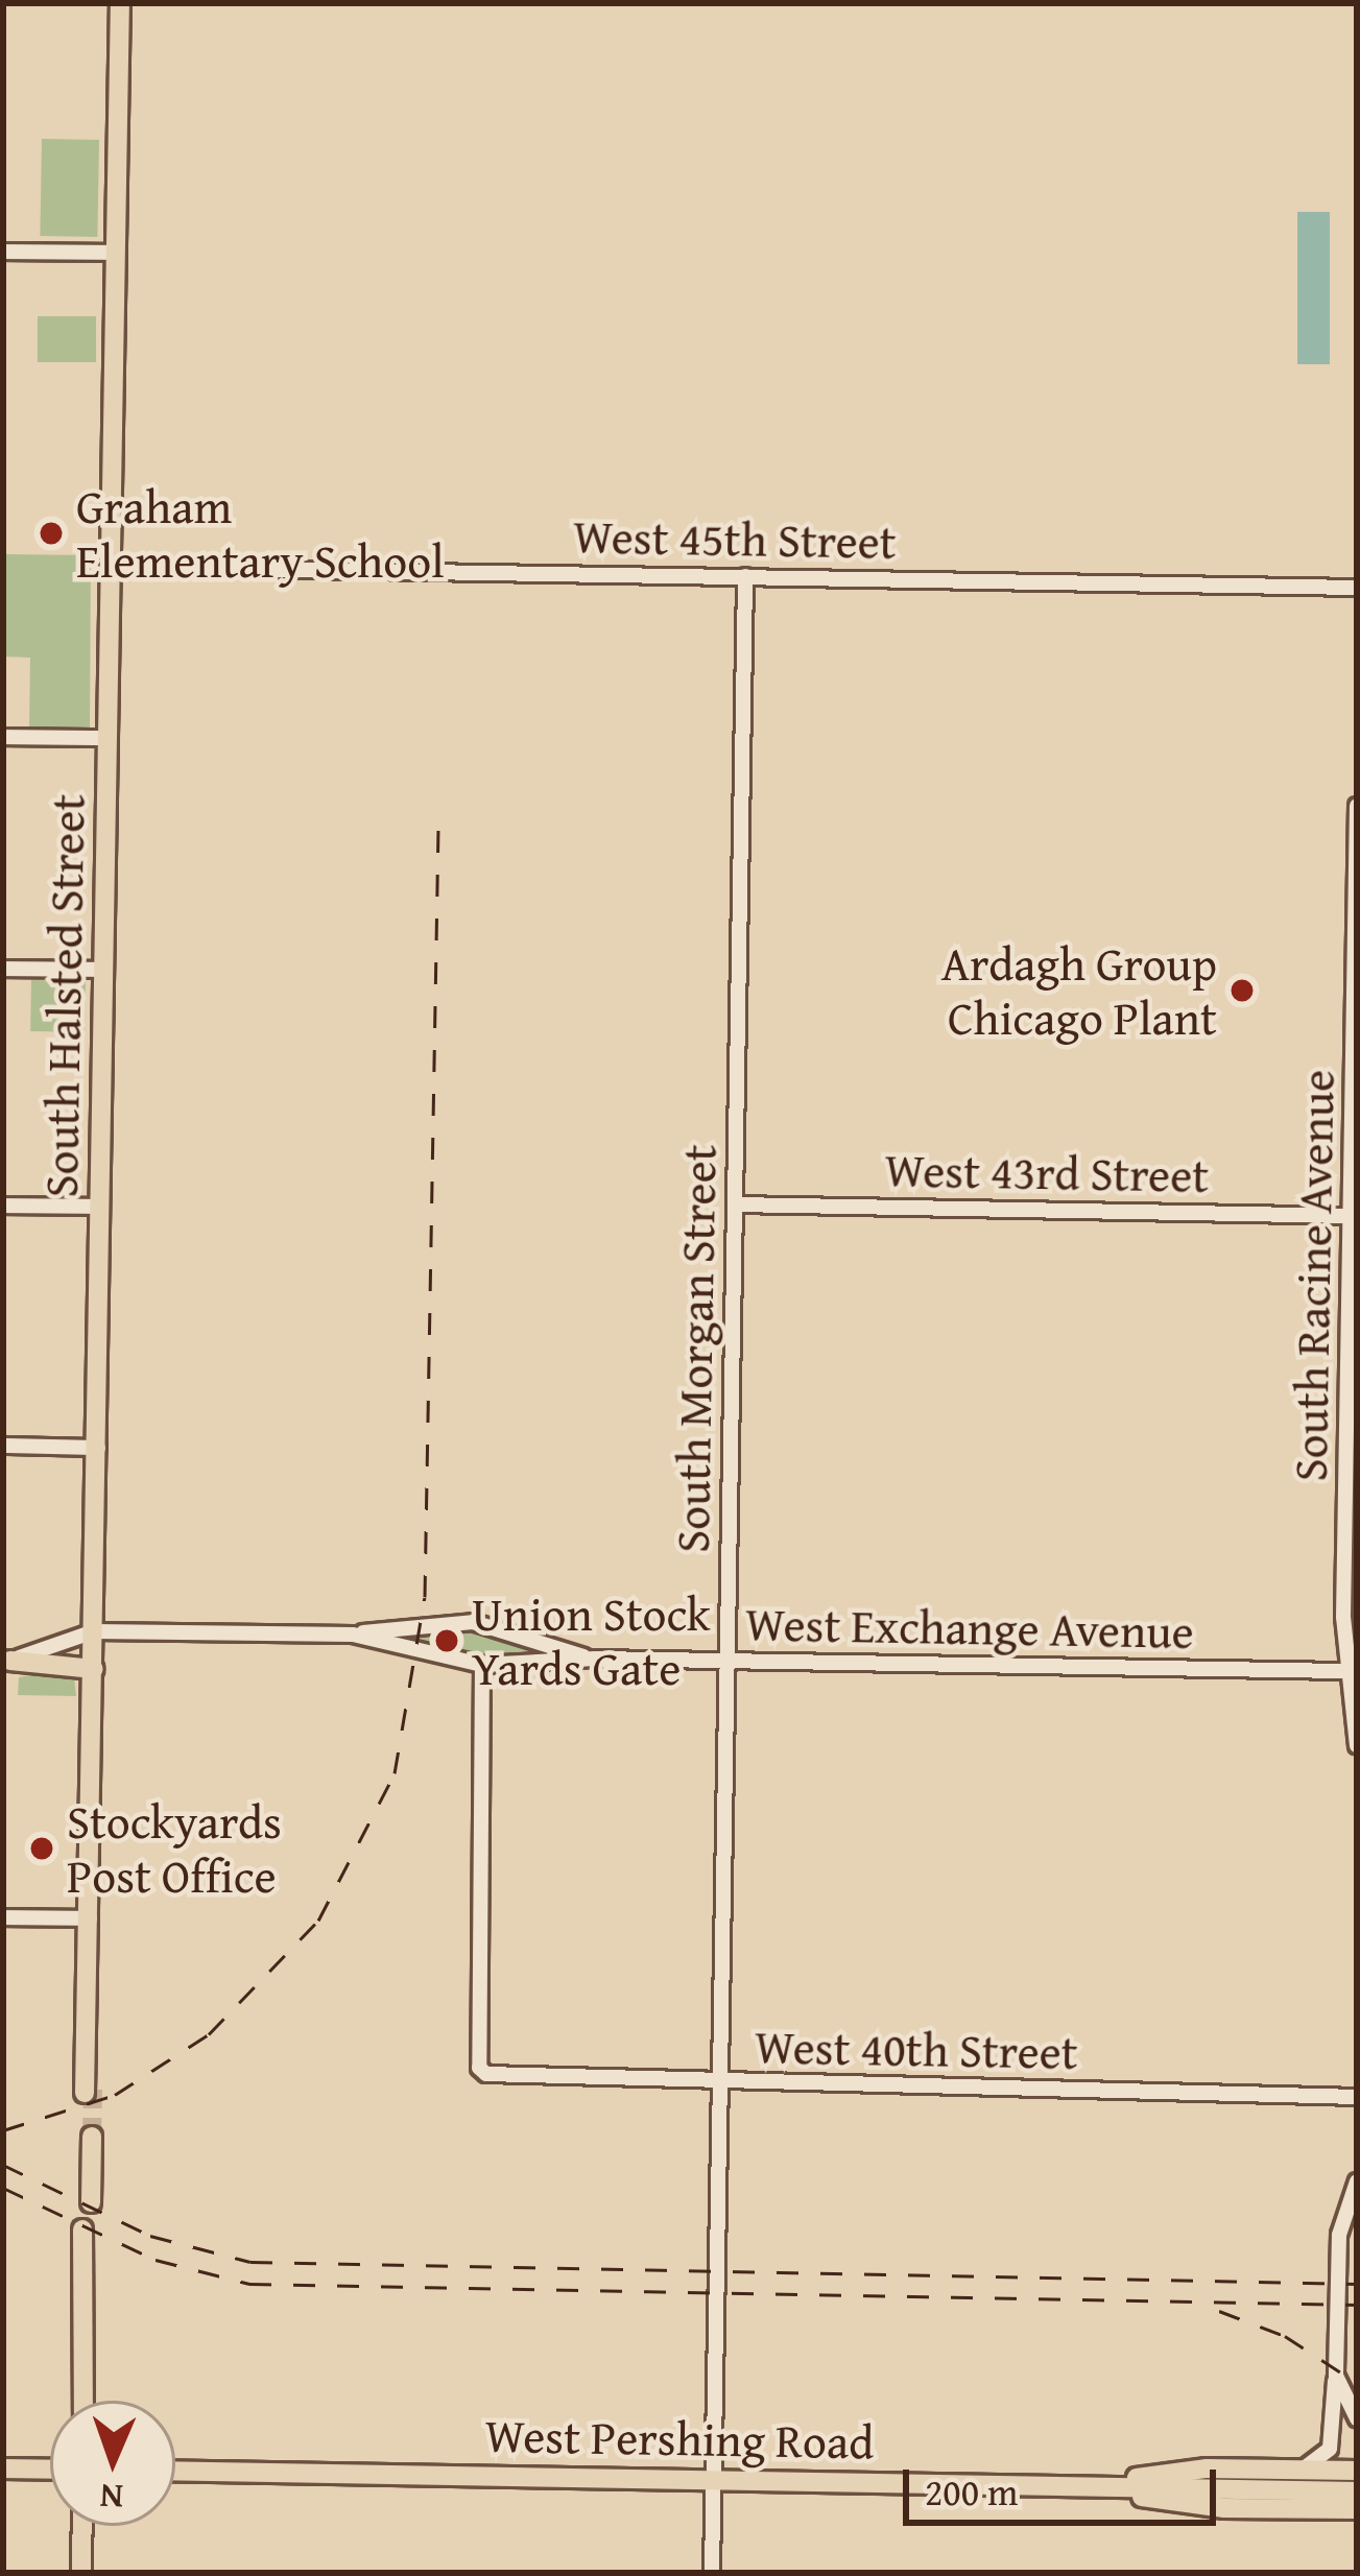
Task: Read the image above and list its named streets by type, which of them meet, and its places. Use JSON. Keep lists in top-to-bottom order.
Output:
{
  "streets": {
    "main road": ["South Halsted Street", "West Pershing Road"],
    "street": [
      "West 45th Street",
      "West 43rd Street",
      "South Racine Avenue",
      "South Morgan Street",
      "West Exchange Avenue",
      "West 40th Street"
    ]
  },
  "crossings": [
    ["West 45th Street", "South Halsted Street"],
    ["West 45th Street", "South Morgan Street"],
    ["South Halsted Street", "West Exchange Avenue"],
    ["West 43rd Street", "South Racine Avenue"],
    ["West 43rd Street", "South Morgan Street"],
    ["South Racine Avenue", "West Exchange Avenue"],
    ["South Morgan Street", "West Exchange Avenue"],
    ["South Morgan Street", "West 40th Street"],
    ["South Morgan Street", "West Pershing Road"],
    ["West Exchange Avenue", "West 40th Street"]
  ],
  "places": [
    "Graham Elementary School",
    "Ardagh Group Chicago Plant",
    "Union Stock Yards Gate",
    "Stockyards Post Office"
  ],
  "scale_bar": "200 m",
  "north": "bottom"
}
